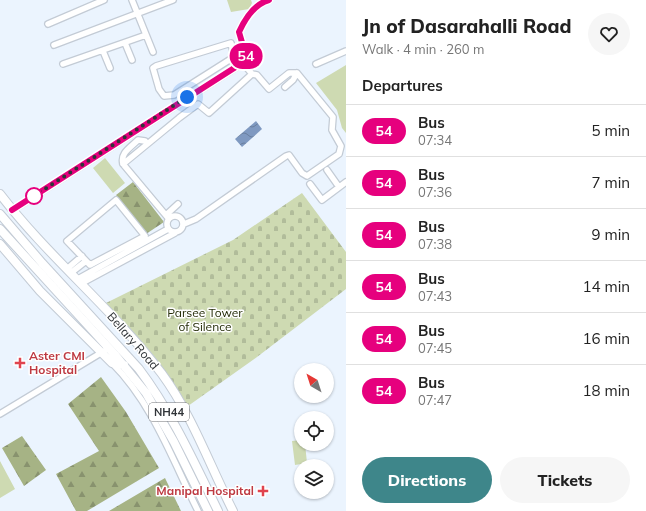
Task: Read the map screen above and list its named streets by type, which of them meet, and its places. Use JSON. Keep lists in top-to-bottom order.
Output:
{
  "streets": {
    "highway": ["Bellary Road", "NH44"]
  },
  "parks": ["Parsee Tower of Silence"],
  "places": {
    "health": ["Aster CMI Hospital", "Manipal Hospital"]
  },
  "lines": ["bus line 54"],
  "north": "top left",
  "page": {
    "on_map": "54",
    "heading": [
      ["Jn of Dasarahalli Road", "Walk · 4 min · 260 m"],
      "Departures"
    ],
    "list": [
      {
        "mark": "54",
        "name": "Bus",
        "note": "07:34",
        "value": "5 min"
      },
      {
        "mark": "54",
        "name": "Bus",
        "note": "07:36",
        "value": "7 min"
      },
      {
        "mark": "54",
        "name": "Bus",
        "note": "07:38",
        "value": "9 min"
      },
      {
        "mark": "54",
        "name": "Bus",
        "note": "07:43",
        "value": "14 min"
      },
      {
        "mark": "54",
        "name": "Bus",
        "note": "07:45",
        "value": "16 min"
      },
      {
        "mark": "54",
        "name": "Bus",
        "note": "07:47",
        "value": "18 min"
      }
    ],
    "buttons": ["Directions", "Tickets"]
  }
}
